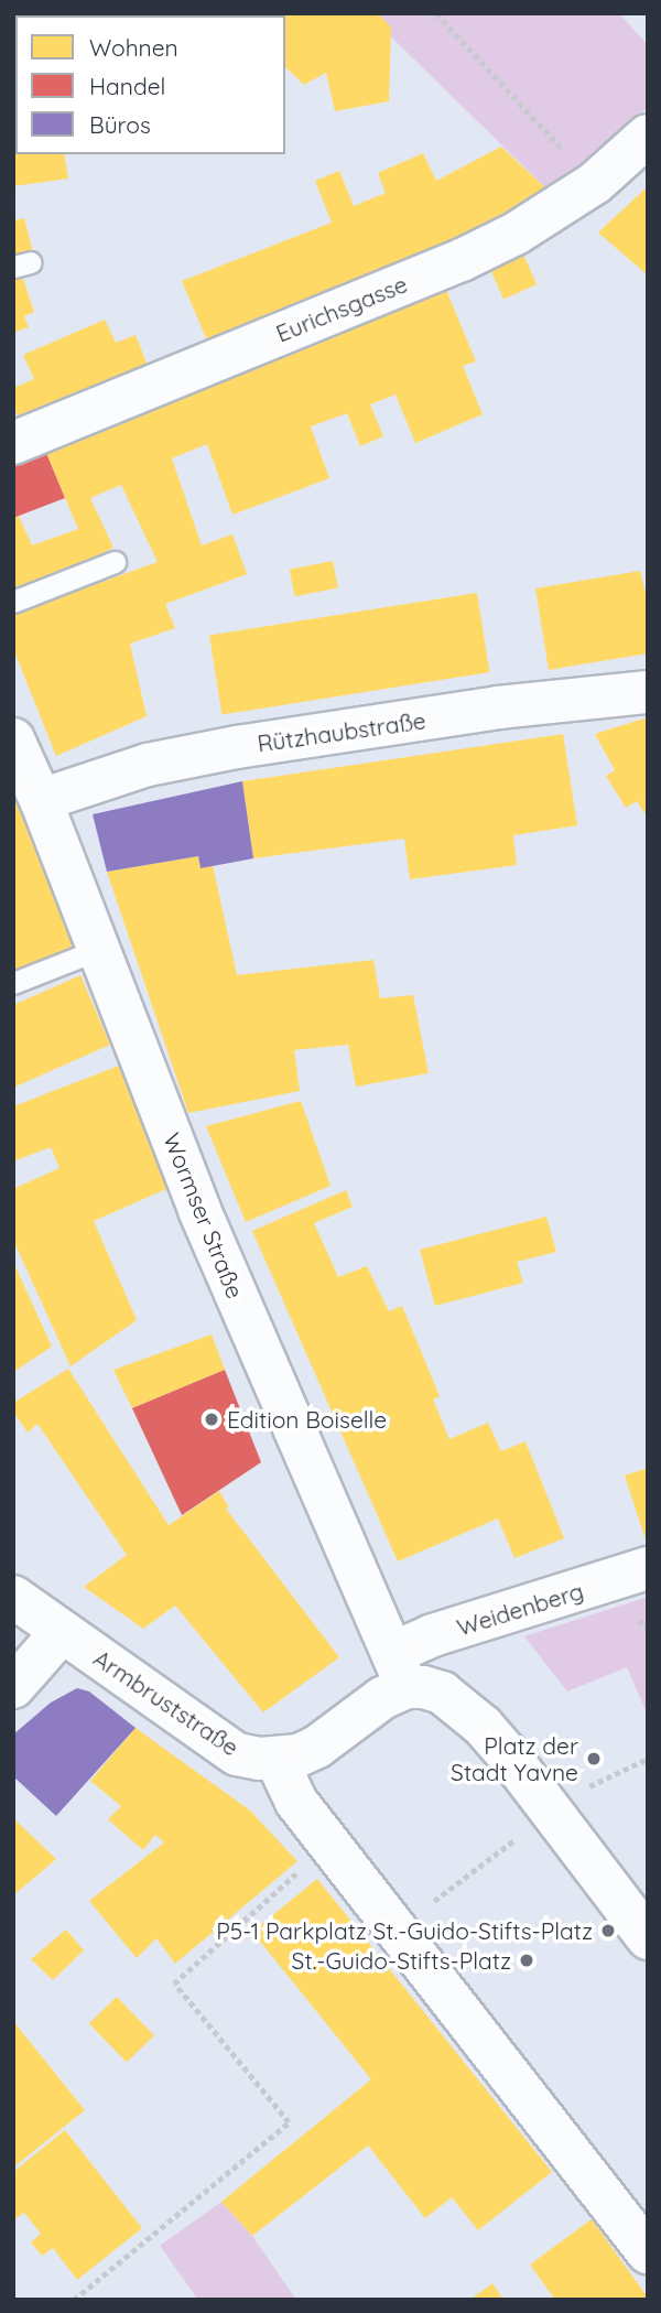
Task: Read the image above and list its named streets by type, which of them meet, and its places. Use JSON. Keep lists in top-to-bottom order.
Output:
{
  "streets": {
    "street": [
      "Eurichsgasse",
      "Rützhaubstraße",
      "Wormser Straße",
      "Weidenberg",
      "Armbruststraße"
    ]
  },
  "crossings": [
    ["Rützhaubstraße", "Wormser Straße"],
    ["Wormser Straße", "Weidenberg"],
    ["Wormser Straße", "Armbruststraße"],
    ["Weidenberg", "Armbruststraße"]
  ],
  "places": [
    "Edition Boiselle",
    "Platz der Stadt Yavne",
    "P5-1 Parkplatz St.-Guido-Stifts-Platz",
    "St.-Guido-Stifts-Platz"
  ],
  "legend": ["Wohnen", "Handel", "Büros"]
}
